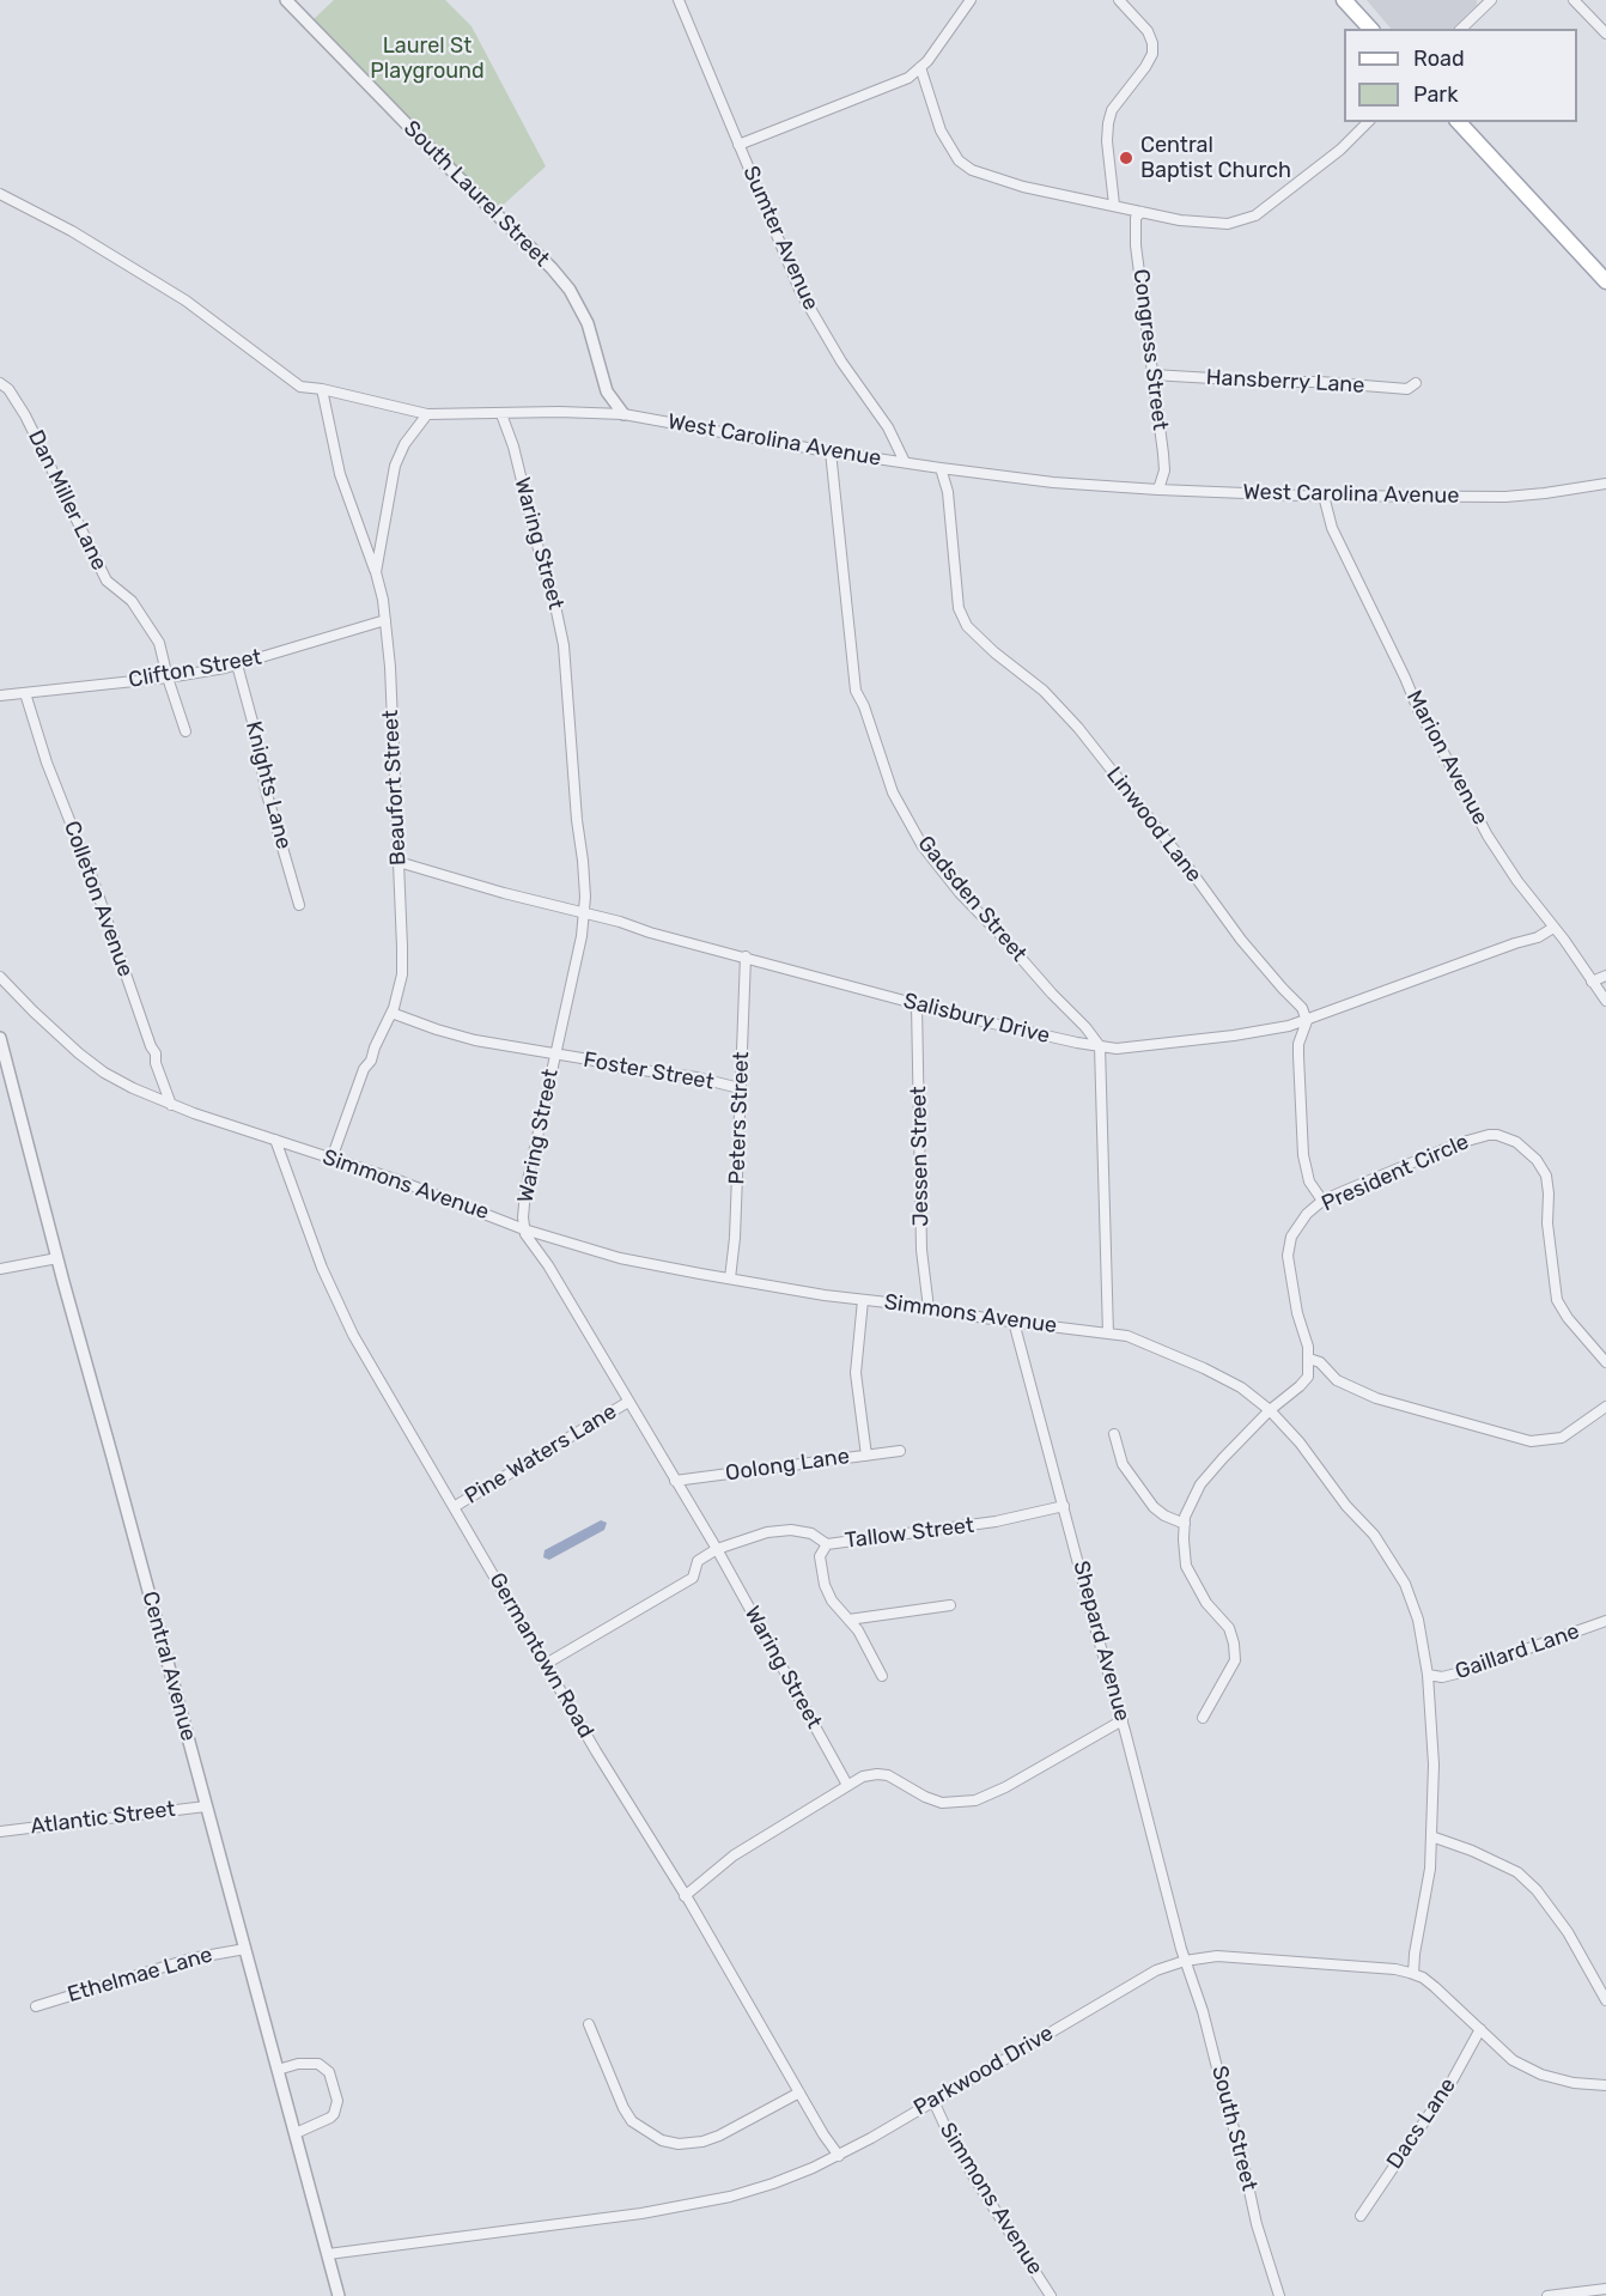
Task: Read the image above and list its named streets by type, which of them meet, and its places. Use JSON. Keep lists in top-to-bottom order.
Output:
{
  "streets": {
    "street": [
      "South Laurel Street",
      "Sumter Avenue",
      "Congress Street",
      "Hansberry Lane",
      "West Carolina Avenue",
      "Dan Miller Lane",
      "Waring Street",
      "Clifton Street",
      "Marion Avenue",
      "Knights Lane",
      "Beaufort Street",
      "Linwood Lane",
      "Colleton Avenue",
      "Gadsden Street",
      "Salisbury Drive",
      "Foster Street",
      "Peters Street",
      "Jessen Street",
      "President Circle",
      "Simmons Avenue",
      "Pine Waters Lane",
      "Oolong Lane",
      "Tallow Street",
      "Shepard Avenue",
      "Gaillard Lane",
      "Germantown Road",
      "Central Avenue",
      "Atlantic Street",
      "Ethelmae Lane",
      "Parkwood Drive",
      "Dacs Lane",
      "South Street"
    ]
  },
  "crossings": [
    ["South Laurel Street", "West Carolina Avenue"],
    ["Sumter Avenue", "West Carolina Avenue"],
    ["Congress Street", "Hansberry Lane"],
    ["Congress Street", "West Carolina Avenue"],
    ["West Carolina Avenue", "Waring Street"],
    ["West Carolina Avenue", "Marion Avenue"],
    ["West Carolina Avenue", "Beaufort Street"],
    ["West Carolina Avenue", "Linwood Lane"],
    ["West Carolina Avenue", "Gadsden Street"],
    ["Dan Miller Lane", "Clifton Street"],
    ["Waring Street", "Salisbury Drive"],
    ["Waring Street", "Foster Street"],
    ["Waring Street", "Simmons Avenue"],
    ["Waring Street", "Pine Waters Lane"],
    ["Waring Street", "Oolong Lane"],
    ["Waring Street", "Tallow Street"],
    ["Clifton Street", "Knights Lane"],
    ["Clifton Street", "Beaufort Street"],
    ["Clifton Street", "Colleton Avenue"],
    ["Marion Avenue", "Salisbury Drive"],
    ["Beaufort Street", "Salisbury Drive"],
    ["Beaufort Street", "Foster Street"],
    ["Beaufort Street", "Simmons Avenue"],
    ["Linwood Lane", "Salisbury Drive"],
    ["Colleton Avenue", "Simmons Avenue"],
    ["Gadsden Street", "Salisbury Drive"],
    ["Salisbury Drive", "Peters Street"],
    ["Salisbury Drive", "Jessen Street"],
    ["Foster Street", "Peters Street"],
    ["Peters Street", "Simmons Avenue"],
    ["Jessen Street", "Simmons Avenue"],
    ["Simmons Avenue", "Shepard Avenue"],
    ["Simmons Avenue", "Gaillard Lane"],
    ["Simmons Avenue", "Germantown Road"],
    ["Simmons Avenue", "Parkwood Drive"],
    ["Pine Waters Lane", "Germantown Road"],
    ["Tallow Street", "Shepard Avenue"],
    ["Shepard Avenue", "Parkwood Drive"],
    ["Shepard Avenue", "South Street"],
    ["Germantown Road", "Parkwood Drive"],
    ["Central Avenue", "Atlantic Street"],
    ["Central Avenue", "Ethelmae Lane"],
    ["Central Avenue", "Parkwood Drive"],
    ["Parkwood Drive", "Dacs Lane"],
    ["Parkwood Drive", "South Street"]
  ],
  "parks": ["Laurel St Playground"],
  "places": ["Central Baptist Church"],
  "legend": ["Road", "Park"]
}
